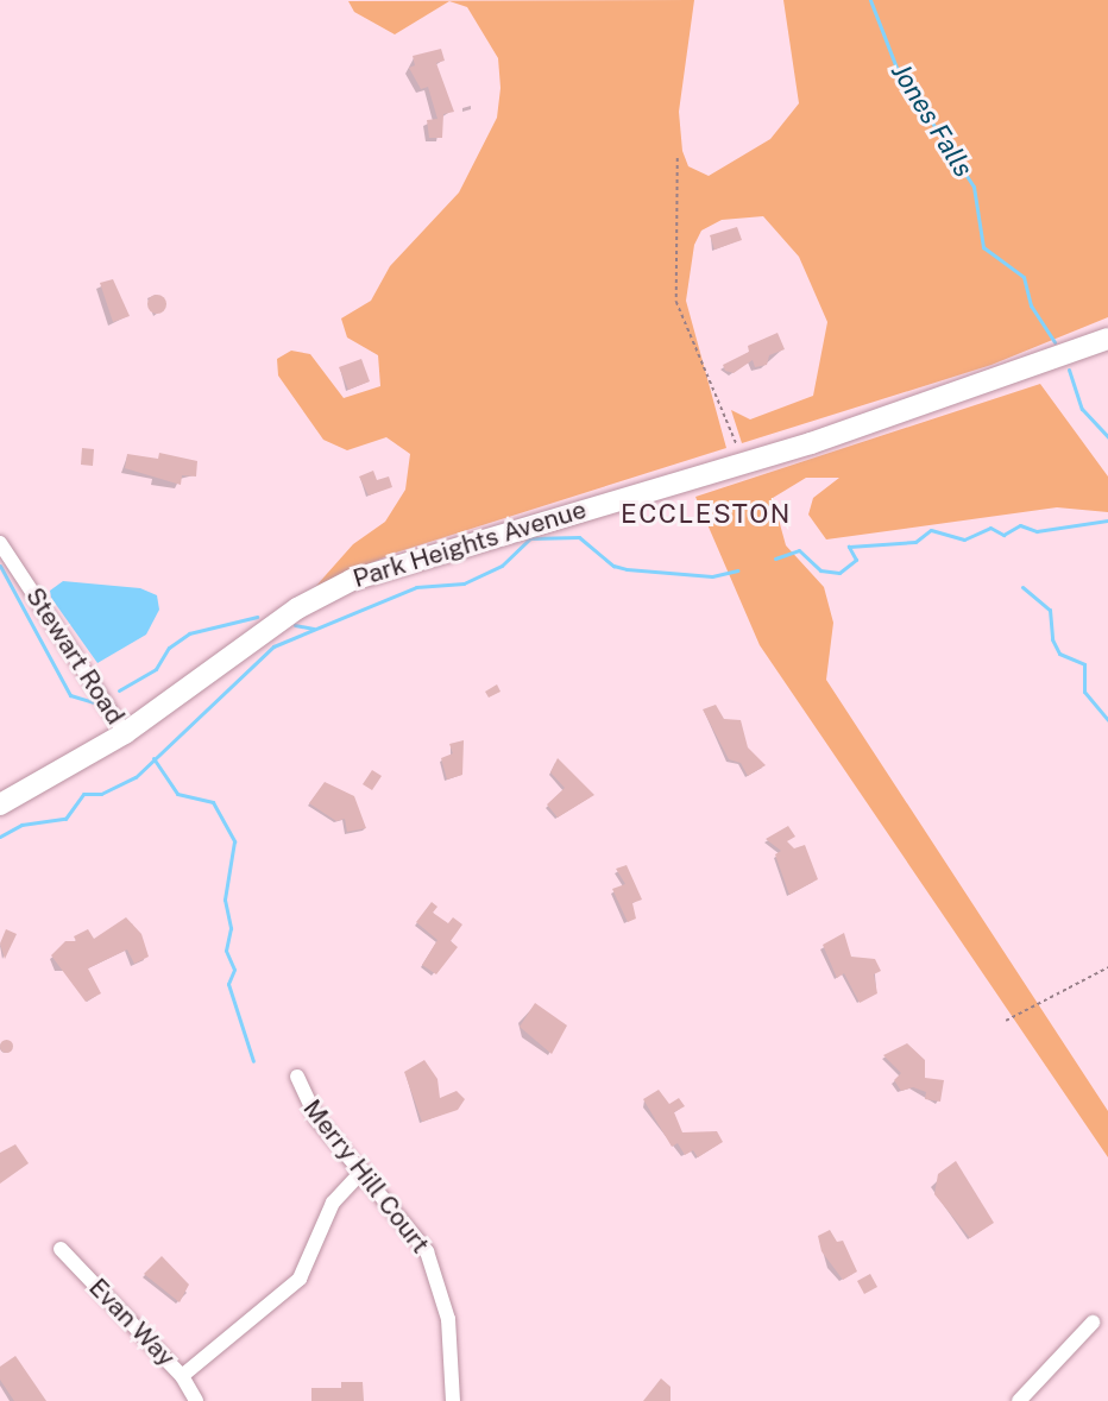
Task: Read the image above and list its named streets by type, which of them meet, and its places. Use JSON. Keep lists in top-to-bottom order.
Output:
{
  "streets": {
    "main road": ["Park Heights Avenue"],
    "street": ["Stewart Road", "Merry Hill Court", "Evan Way"]
  },
  "crossings": [
    ["Park Heights Avenue", "Stewart Road"]
  ],
  "districts": ["ECCLESTON"],
  "water": ["Jones Falls"]
}
